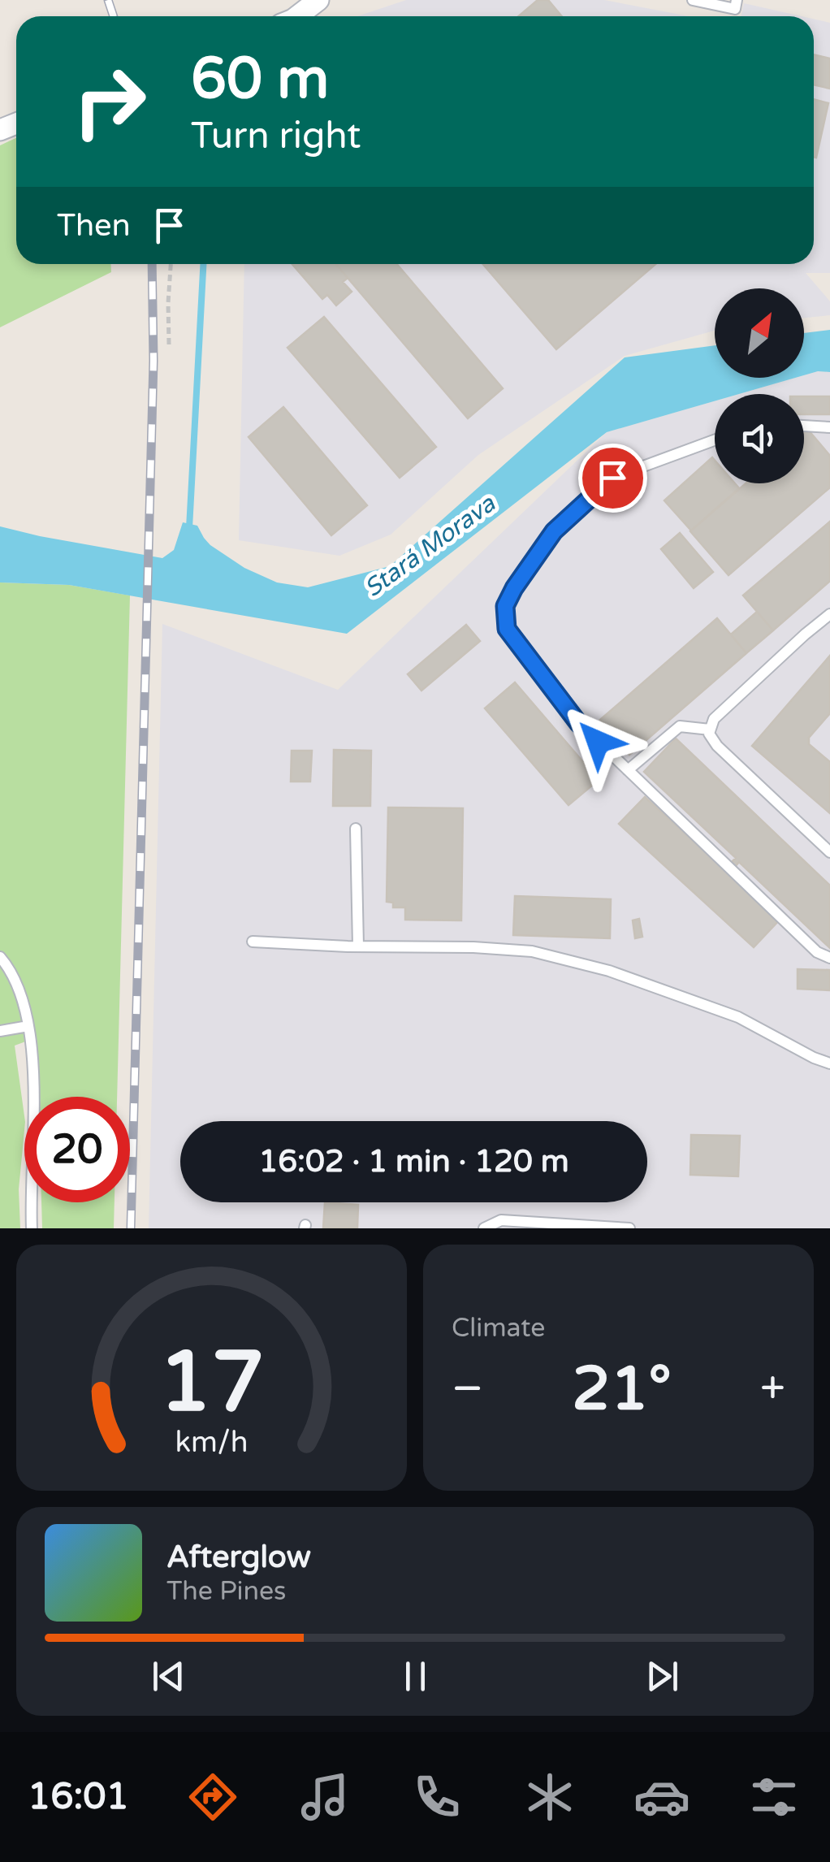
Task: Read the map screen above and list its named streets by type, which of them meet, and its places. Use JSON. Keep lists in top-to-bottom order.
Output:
{
  "water": ["Stará Morava"],
  "north": "top right",
  "page": {
    "turn": ["60 m", "Turn right"],
    "then": "Then",
    "limit": "20",
    "trip": "16:02 · 1 min · 120 m",
    "tile": "Climate",
    "heat": ["−", "21°", "+"],
    "song": ["Afterglow", "The Pines"],
    "tabs": "16:01",
    "gauge": ["17", "km/h"]
  }
}
